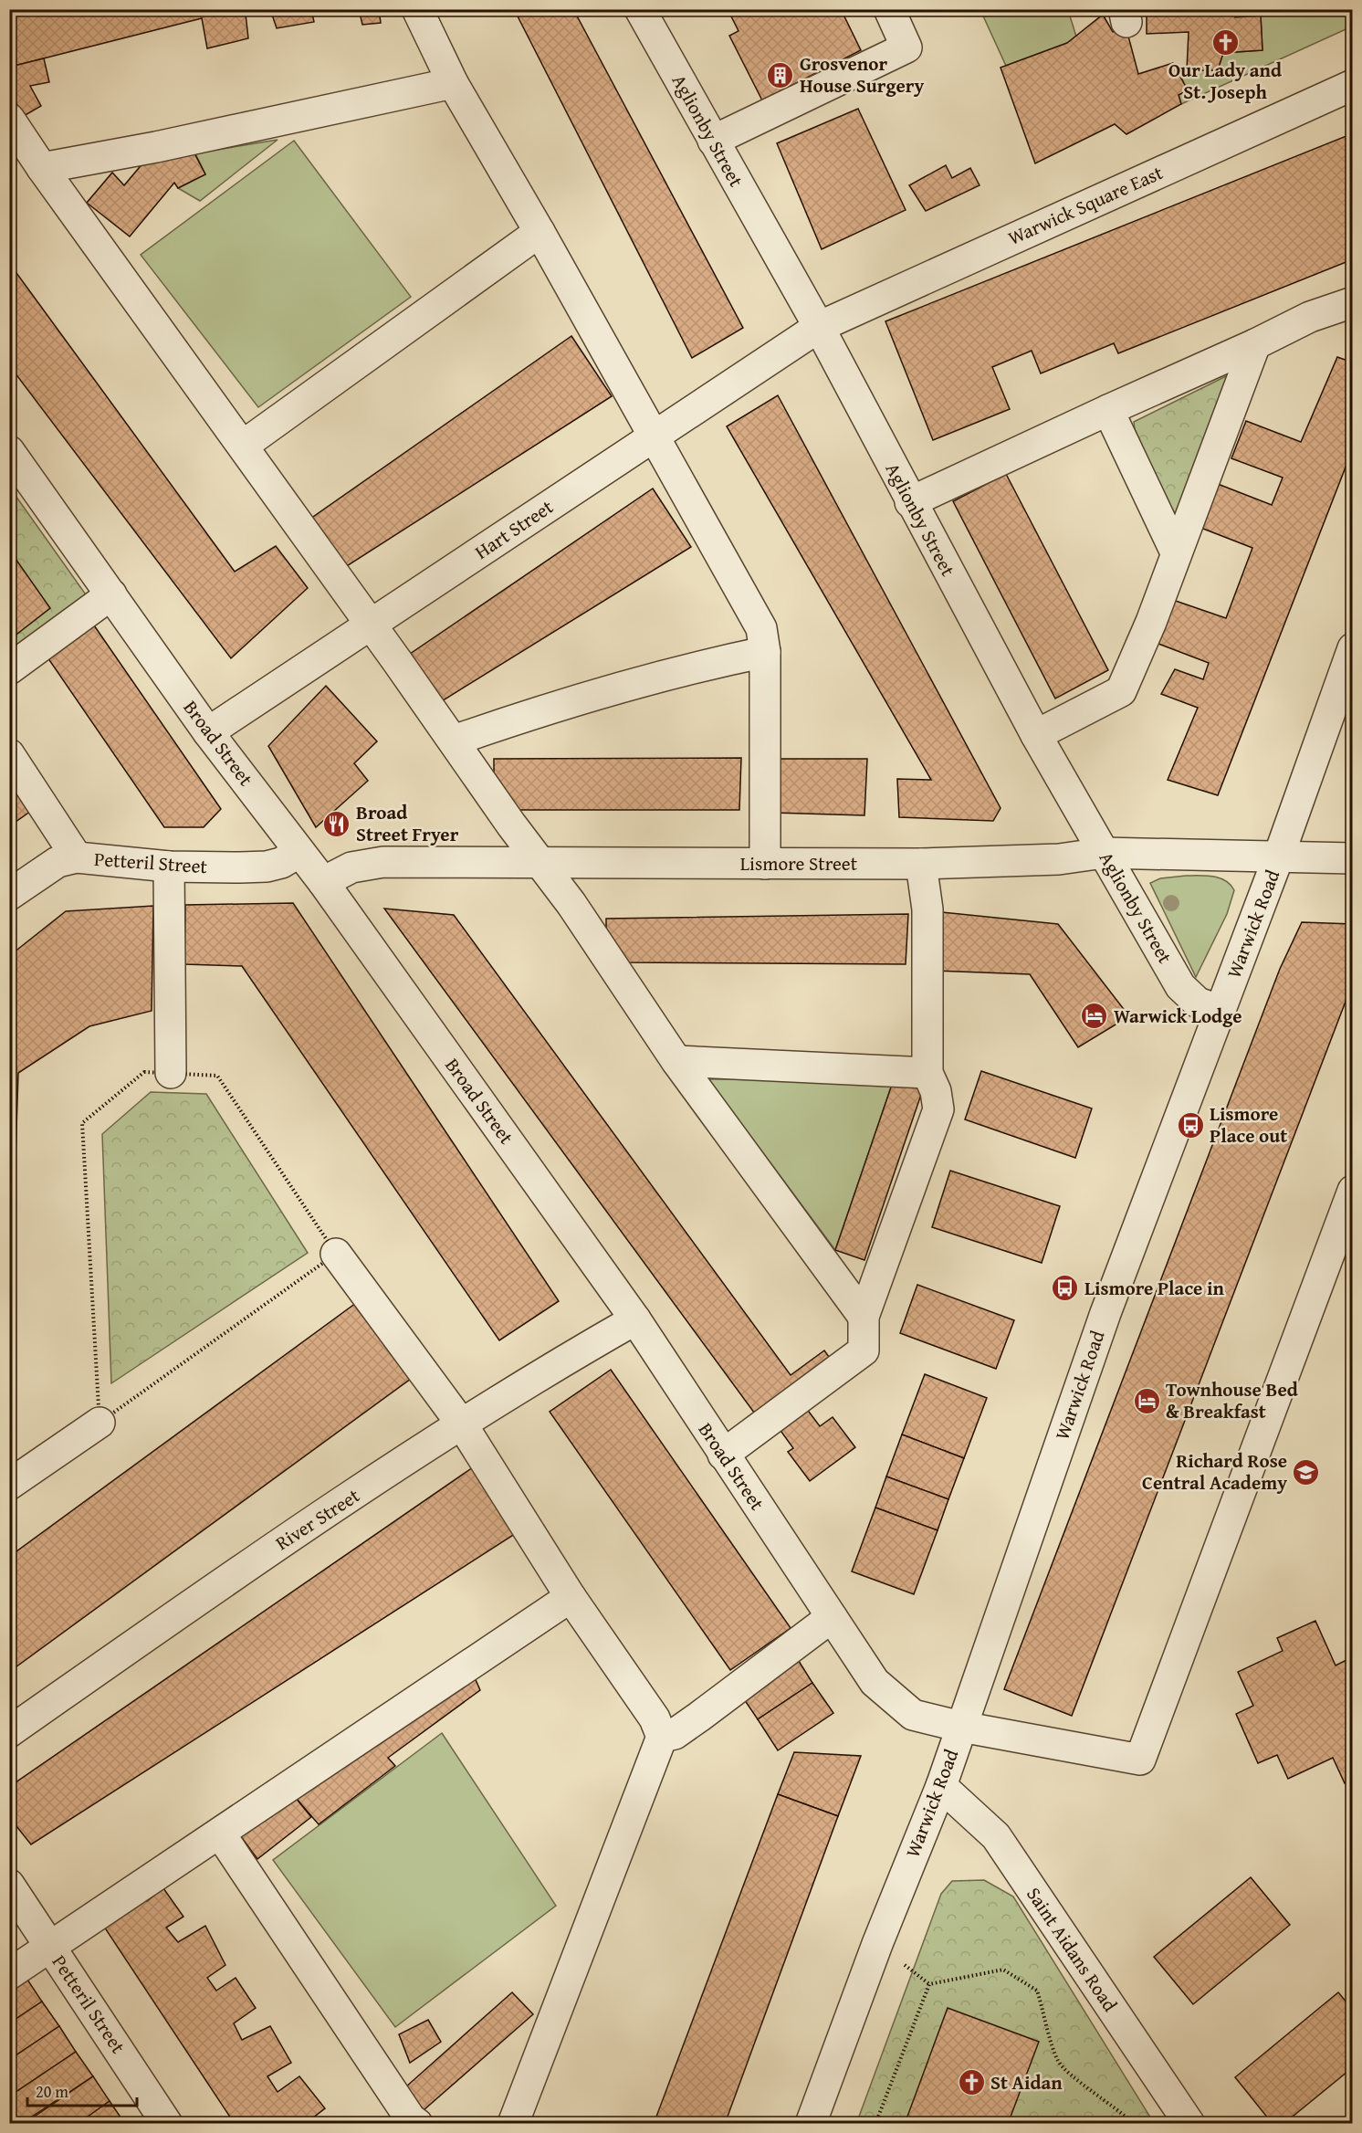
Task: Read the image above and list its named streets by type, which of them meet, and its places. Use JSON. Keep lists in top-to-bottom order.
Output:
{
  "streets": {
    "street": [
      "Aglionby Street",
      "Warwick Square East",
      "Hart Street",
      "Broad Street",
      "Petteril Street",
      "Lismore Street",
      "Warwick Road",
      "River Street",
      "Saint Aidans Road"
    ]
  },
  "crossings": [
    ["Aglionby Street", "Warwick Square East"],
    ["Aglionby Street", "Hart Street"],
    ["Aglionby Street", "Lismore Street"],
    ["Aglionby Street", "Warwick Road"],
    ["Warwick Square East", "Hart Street"],
    ["Hart Street", "Broad Street"],
    ["Broad Street", "Petteril Street"],
    ["Broad Street", "Lismore Street"],
    ["Broad Street", "Warwick Road"],
    ["Broad Street", "River Street"],
    ["Lismore Street", "Warwick Road"],
    ["Warwick Road", "Saint Aidans Road"]
  ],
  "places": {
    "church": ["Our Lady and St. Joseph", "St Aidan"],
    "building": ["Grosvenor House Surgery"],
    "restaurant": ["Broad Street Fryer"],
    "hotel": ["Warwick Lodge", "Townhouse Bed & Breakfast"],
    "bus stop": ["Lismore Place out", "Lismore Place in"],
    "school or university": ["Richard Rose Central Academy"]
  },
  "scale_bar": "20 m"
}
